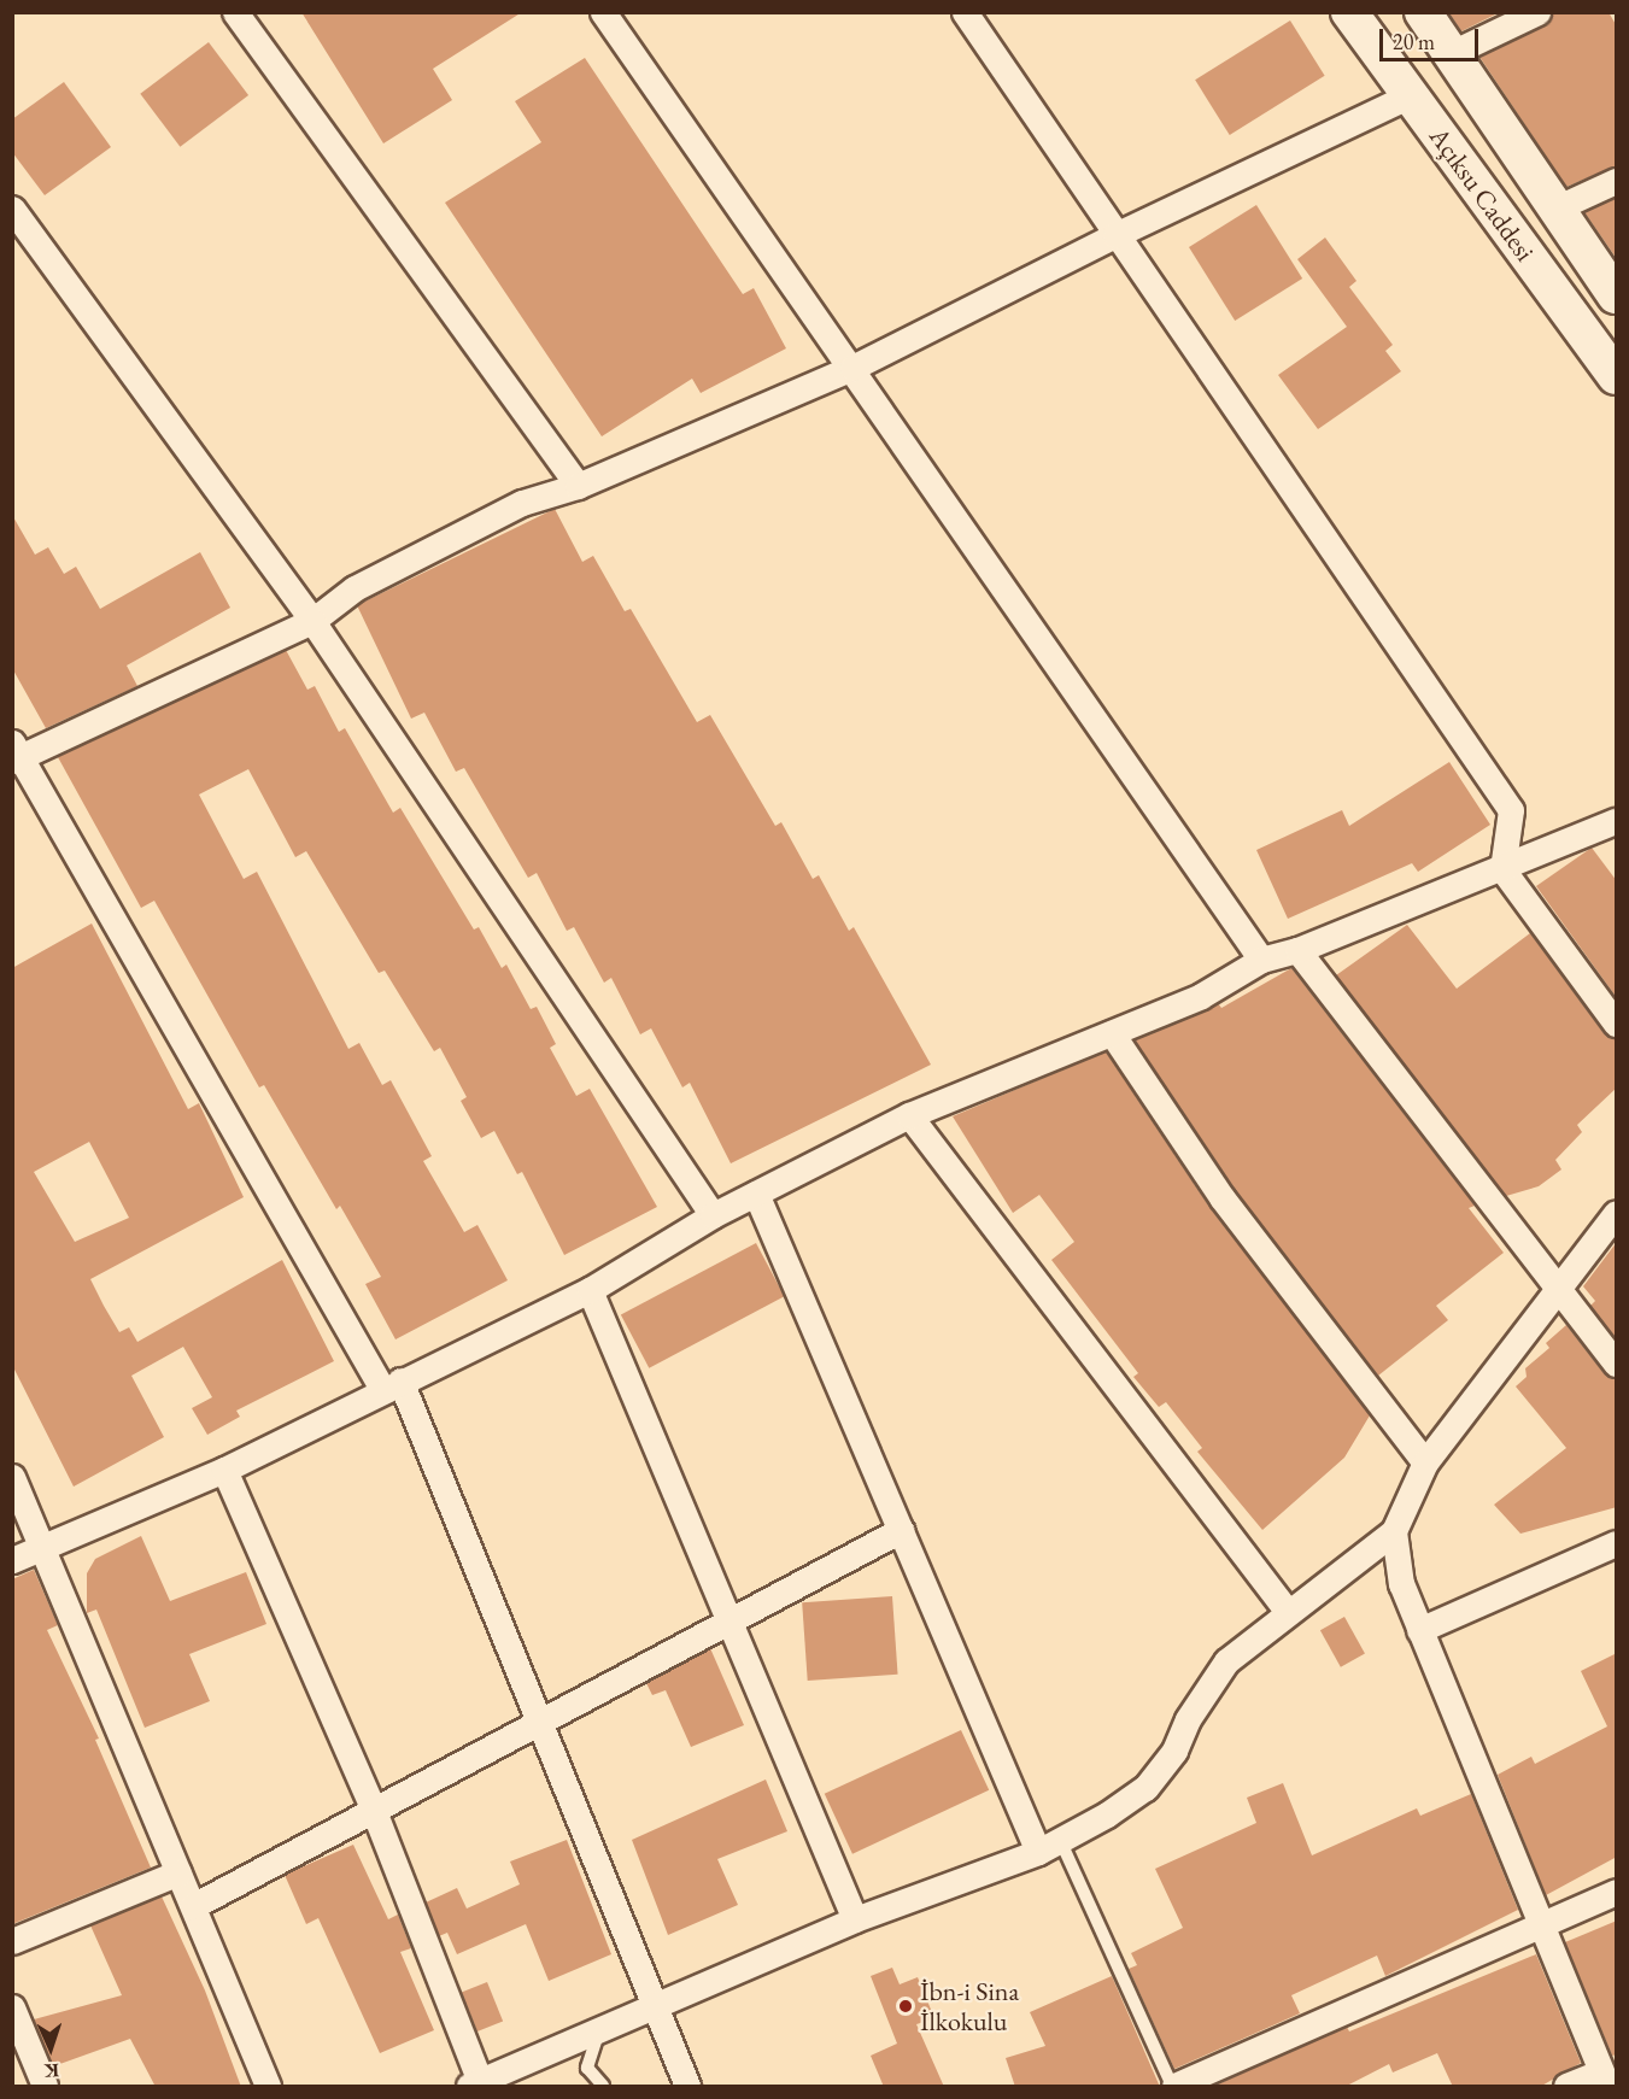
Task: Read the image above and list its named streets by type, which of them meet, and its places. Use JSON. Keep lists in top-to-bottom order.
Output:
{
  "streets": {
    "main road": ["Açıksu Caddesi"]
  },
  "places": ["İbn-i Sina İlkokulu"],
  "scale_bar": "20 m",
  "north": "bottom"
}
